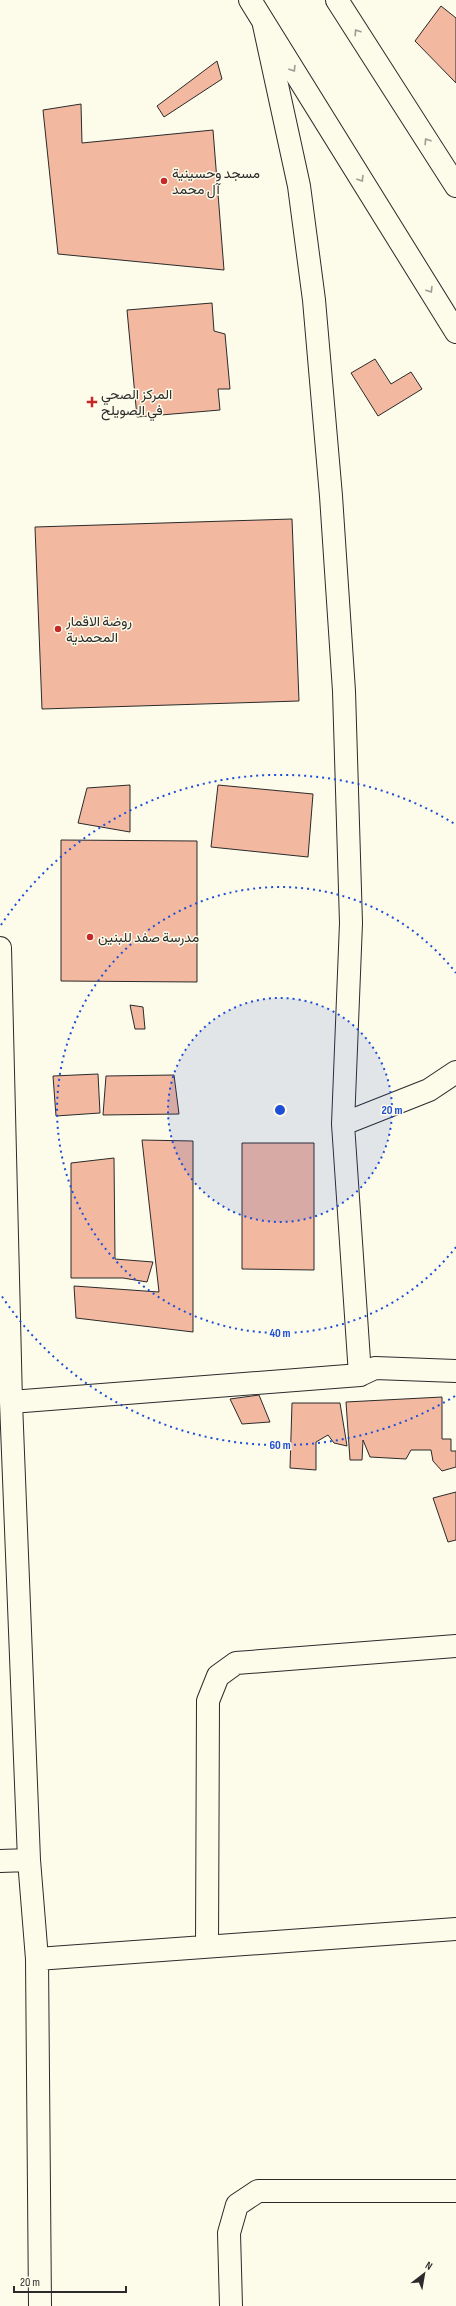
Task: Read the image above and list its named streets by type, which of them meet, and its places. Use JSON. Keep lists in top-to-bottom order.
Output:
{
  "places": {
    "other": ["مسجد وحسينية آل محمد", "روضة الاقمار المحمدية", "مدرسة صفد للبنين"],
    "health": ["المركز الصحي في الصويلح"]
  },
  "scale_bar": "20 m",
  "north": "top right",
  "rings": ["20 m", "40 m", "60 m"]
}
